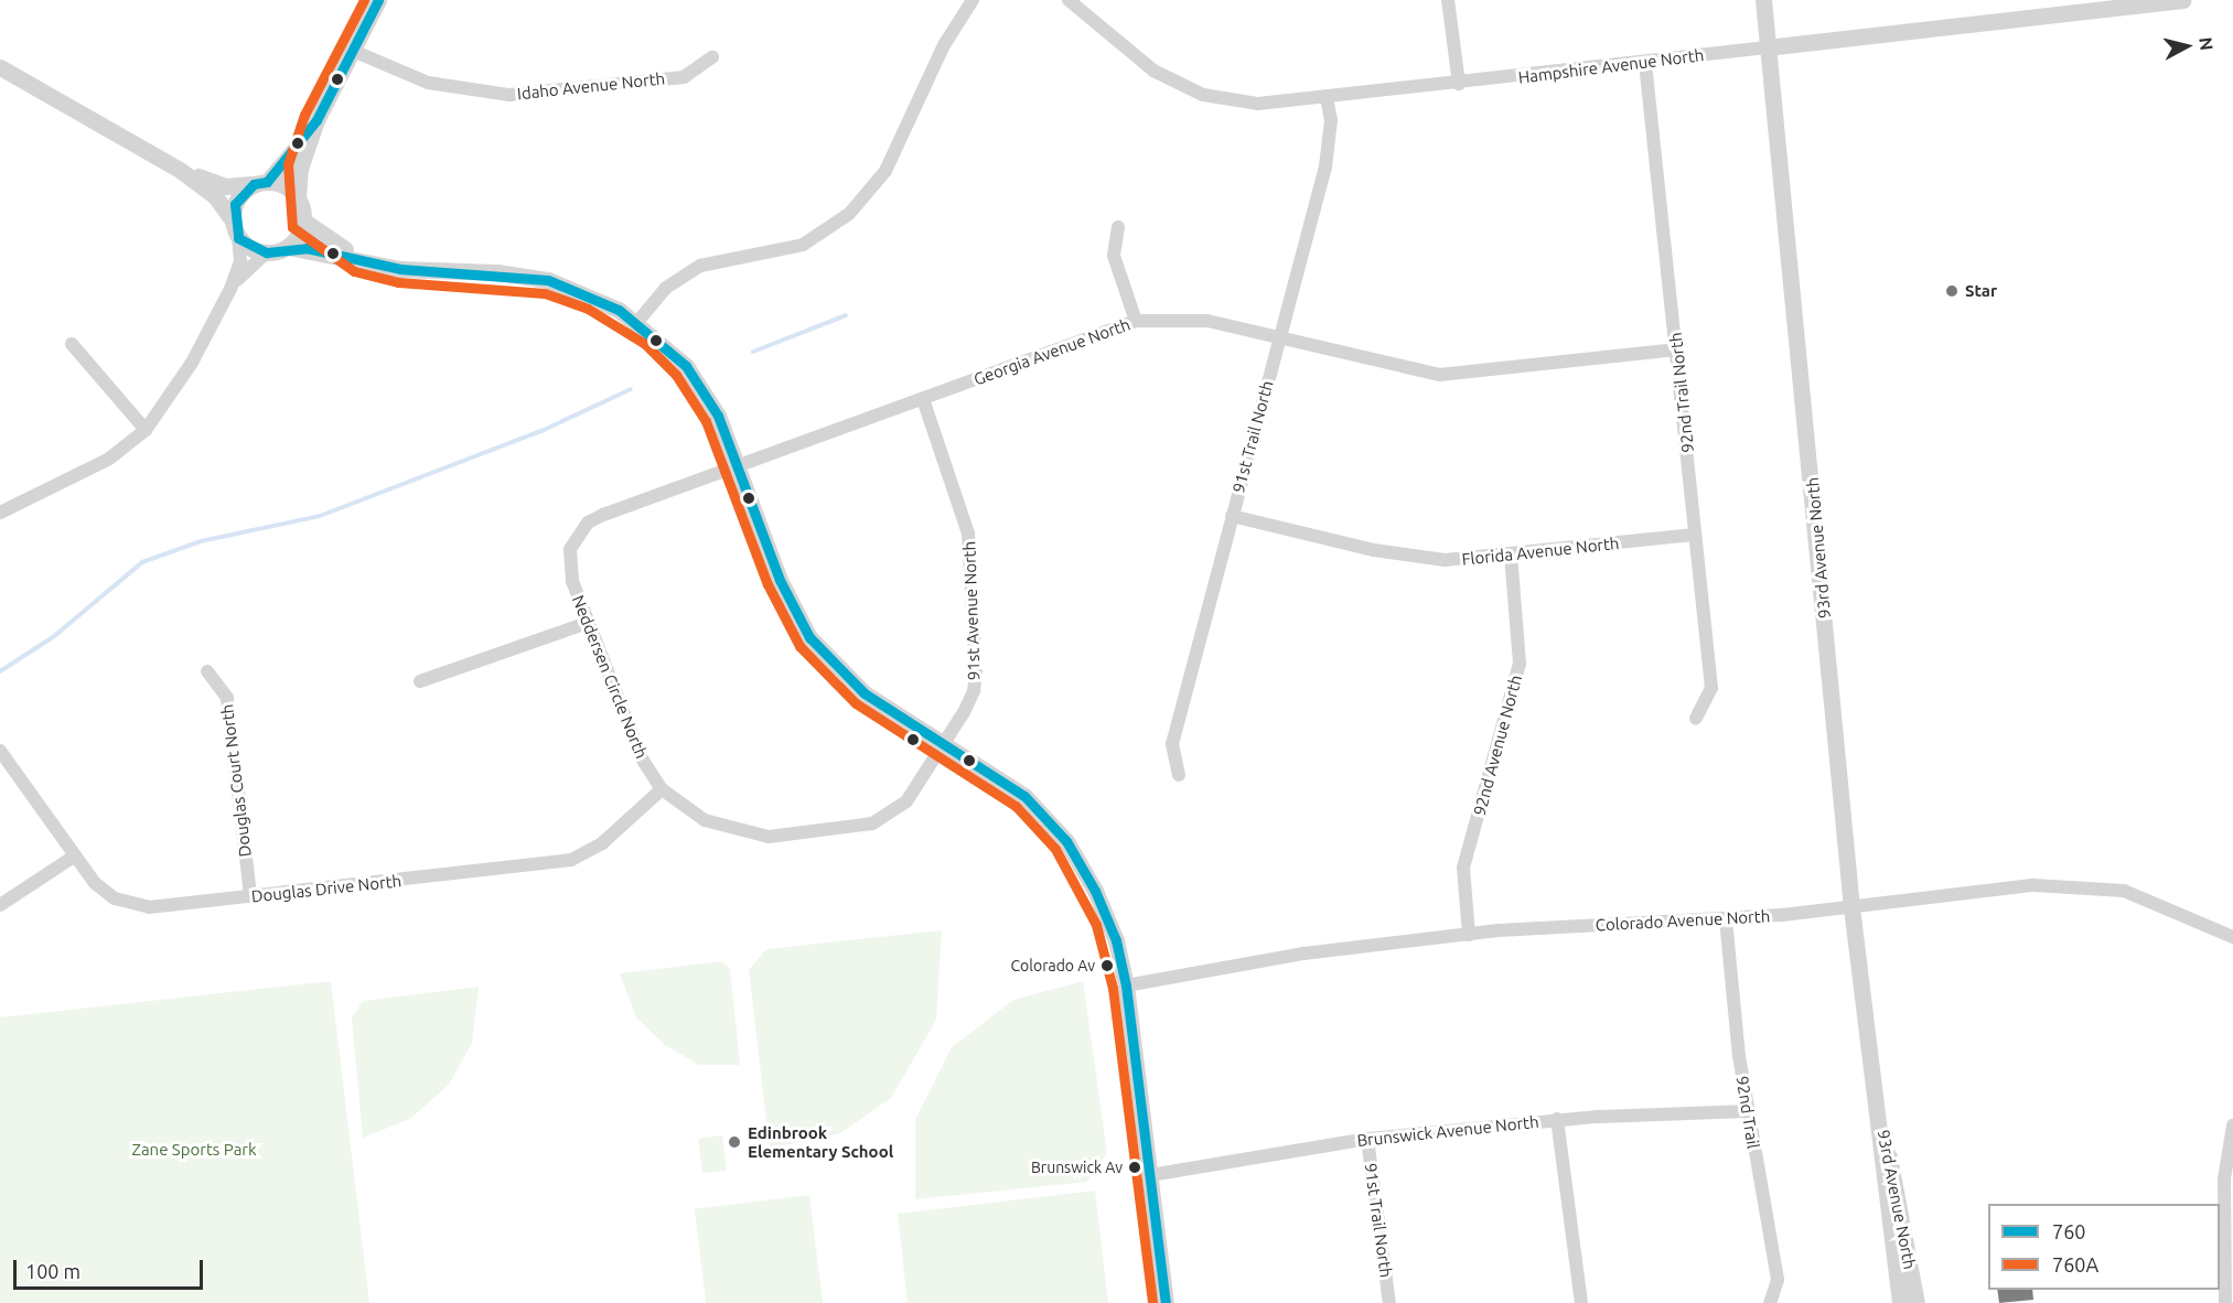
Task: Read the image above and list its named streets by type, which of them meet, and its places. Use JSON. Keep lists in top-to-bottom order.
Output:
{
  "streets": {
    "street": [
      "Hampshire Avenue North",
      "Idaho Avenue North",
      "Georgia Avenue North",
      "92nd Trail North",
      "91st Trail North",
      "93rd Avenue North",
      "Florida Avenue North",
      "91st Avenue North",
      "Neddersen Circle North",
      "92nd Avenue North",
      "Douglas Court North",
      "Douglas Drive North",
      "Colorado Avenue North",
      "92nd Trail",
      "Brunswick Avenue North"
    ]
  },
  "crossings": [
    ["Hampshire Avenue North", "92nd Trail North"],
    ["Hampshire Avenue North", "91st Trail North"],
    ["Hampshire Avenue North", "93rd Avenue North"],
    ["Georgia Avenue North", "92nd Trail North"],
    ["Georgia Avenue North", "91st Trail North"],
    ["Georgia Avenue North", "91st Avenue North"],
    ["Georgia Avenue North", "Neddersen Circle North"],
    ["92nd Trail North", "Florida Avenue North"],
    ["91st Trail North", "Florida Avenue North"],
    ["91st Trail North", "Brunswick Avenue North"],
    ["93rd Avenue North", "Colorado Avenue North"],
    ["Florida Avenue North", "92nd Avenue North"],
    ["91st Avenue North", "Neddersen Circle North"],
    ["Neddersen Circle North", "Douglas Drive North"],
    ["92nd Avenue North", "Colorado Avenue North"],
    ["Douglas Court North", "Douglas Drive North"],
    ["Colorado Avenue North", "92nd Trail"],
    ["92nd Trail", "Brunswick Avenue North"]
  ],
  "parks": ["Zane Sports Park"],
  "places": [
    "Star",
    "Colorado Av",
    "Edinbrook Elementary School",
    "Brunswick Av"
  ],
  "lines": ["transit line 760", "transit line 760A"],
  "legend": ["760", "760A"],
  "scale_bar": "100 m",
  "north": "right"
}
